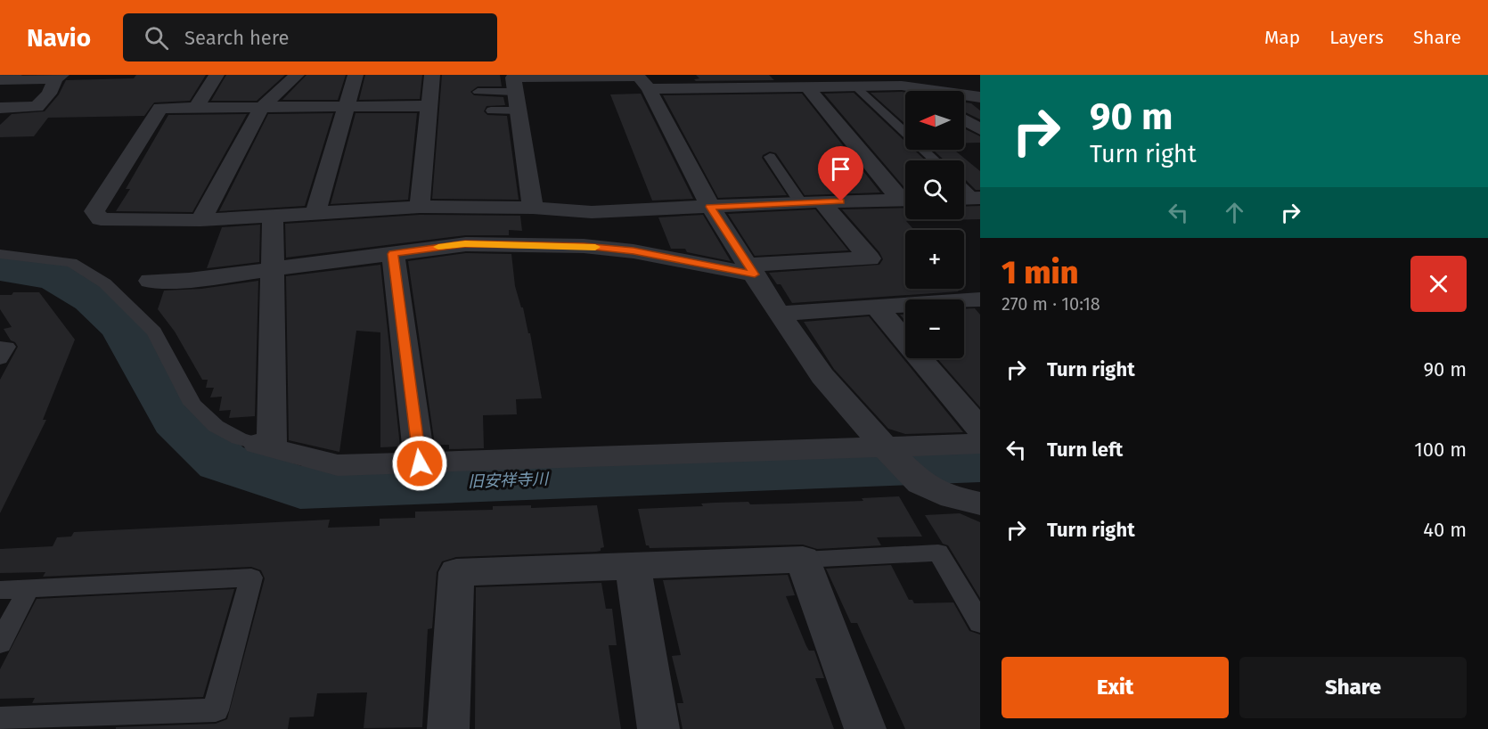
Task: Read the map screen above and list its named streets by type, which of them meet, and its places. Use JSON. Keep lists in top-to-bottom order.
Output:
{
  "water": ["旧安祥寺川"],
  "north": "left",
  "page": {
    "header": "Navio",
    "search": "Search here",
    "nav": ["Map", "Layers", "Share"],
    "turn": ["90 m", "Turn right"],
    "map_buttons": ["+", "−"],
    "heading": ["1 min", "270 m · 10:18"],
    "list": [
      {
        "name": "Turn right",
        "value": "90 m"
      },
      {
        "name": "Turn left",
        "value": "100 m"
      },
      {
        "name": "Turn right",
        "value": "40 m"
      }
    ],
    "buttons": ["Exit", "Share"]
  }
}
